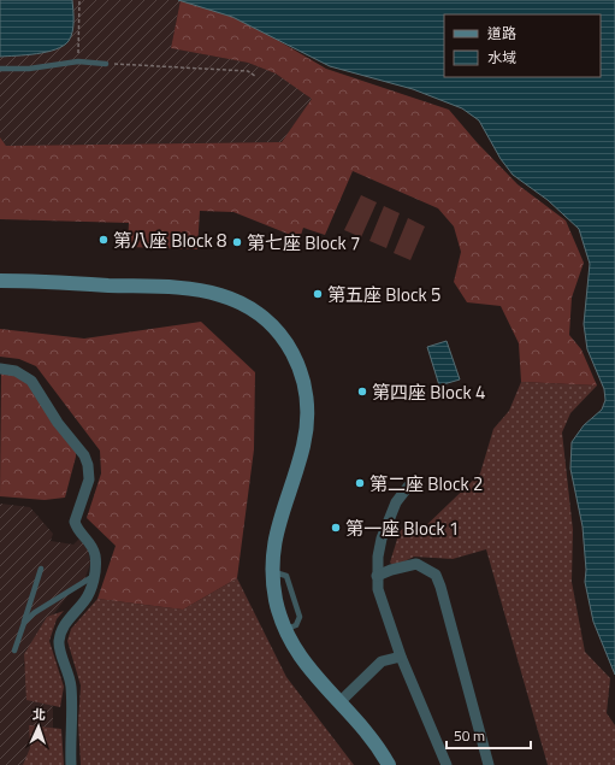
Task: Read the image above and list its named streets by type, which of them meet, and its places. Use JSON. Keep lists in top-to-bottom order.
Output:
{
  "places": [
    "第八座 Block 8",
    "第七座 Block 7",
    "第五座 Block 5",
    "第四座 Block 4",
    "第二座 Block 2",
    "第一座 Block 1"
  ],
  "legend": ["道路", "水域"],
  "scale_bar": "50 m",
  "north": "top"
}
